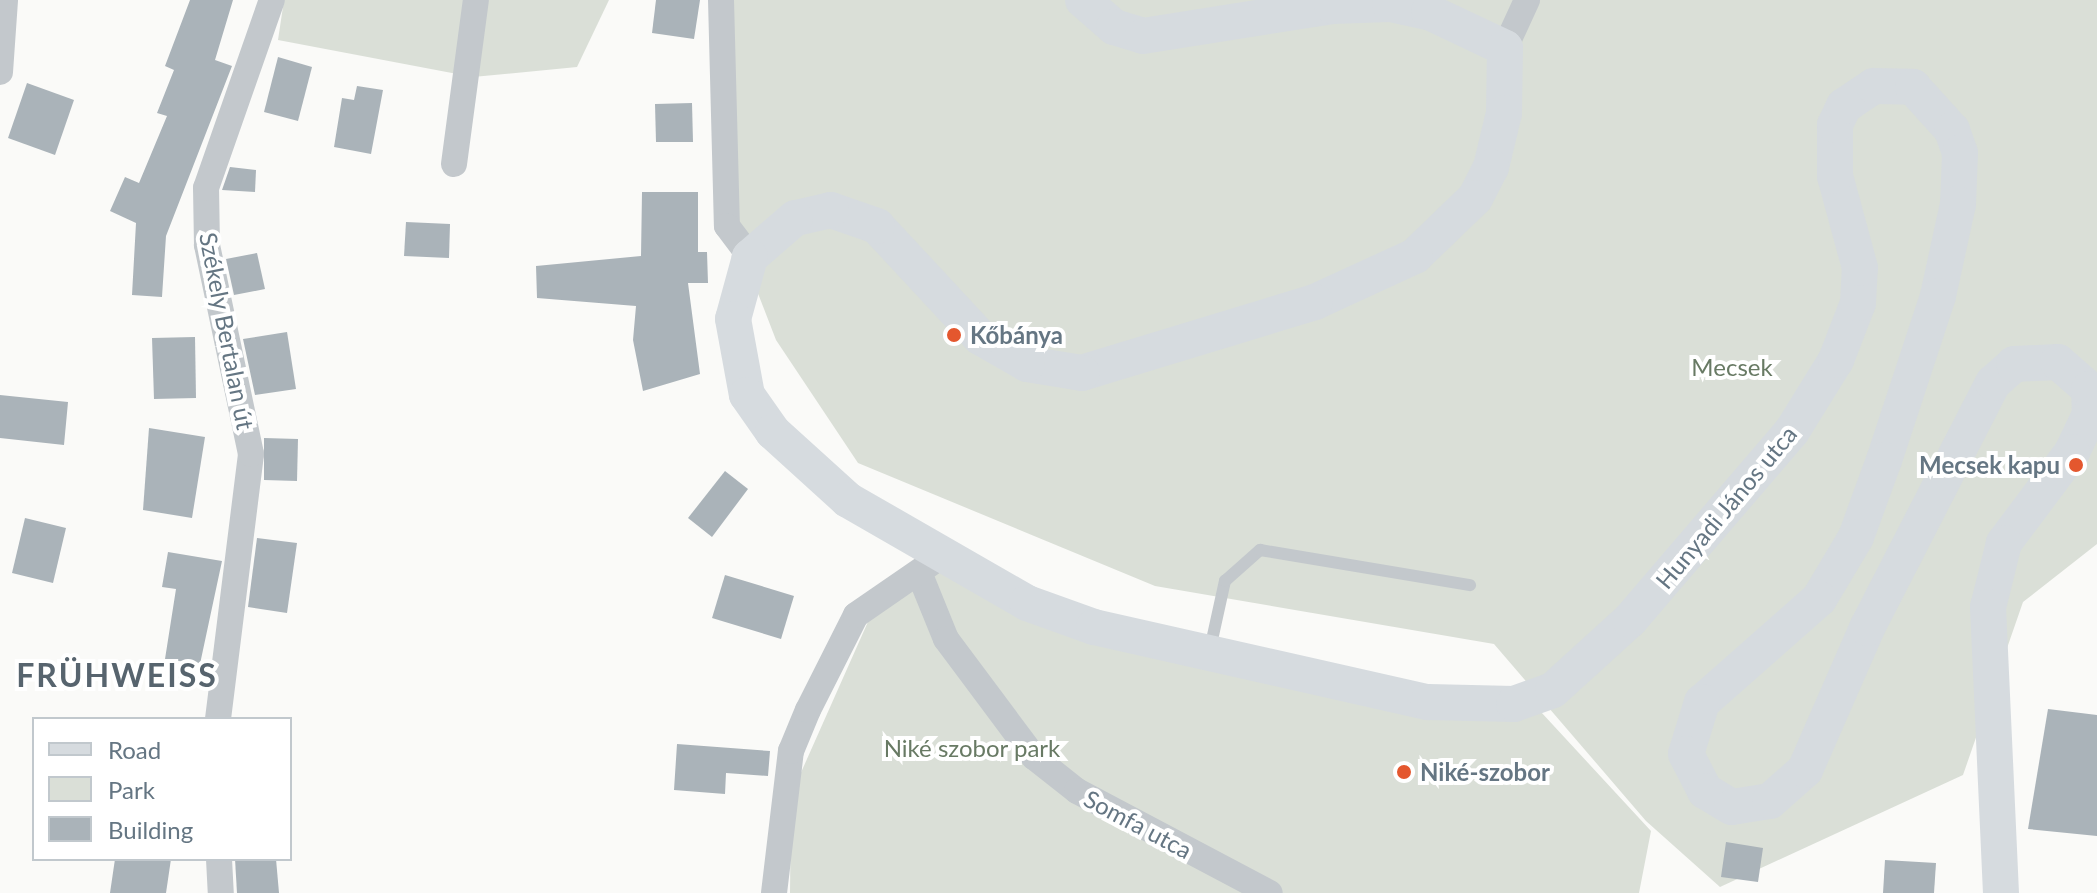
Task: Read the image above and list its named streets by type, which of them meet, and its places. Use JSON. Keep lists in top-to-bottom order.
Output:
{
  "streets": {
    "street": ["Székely Bertalan út", "Hunyadi János utca", "Somfa utca"]
  },
  "crossings": [
    ["Hunyadi János utca", "Somfa utca"]
  ],
  "districts": ["FRÜHWEISS"],
  "parks": ["Mecsek", "Niké szobor park"],
  "places": ["Kőbánya", "Mecsek kapu", "Niké-szobor"],
  "legend": ["Road", "Park", "Building"]
}
